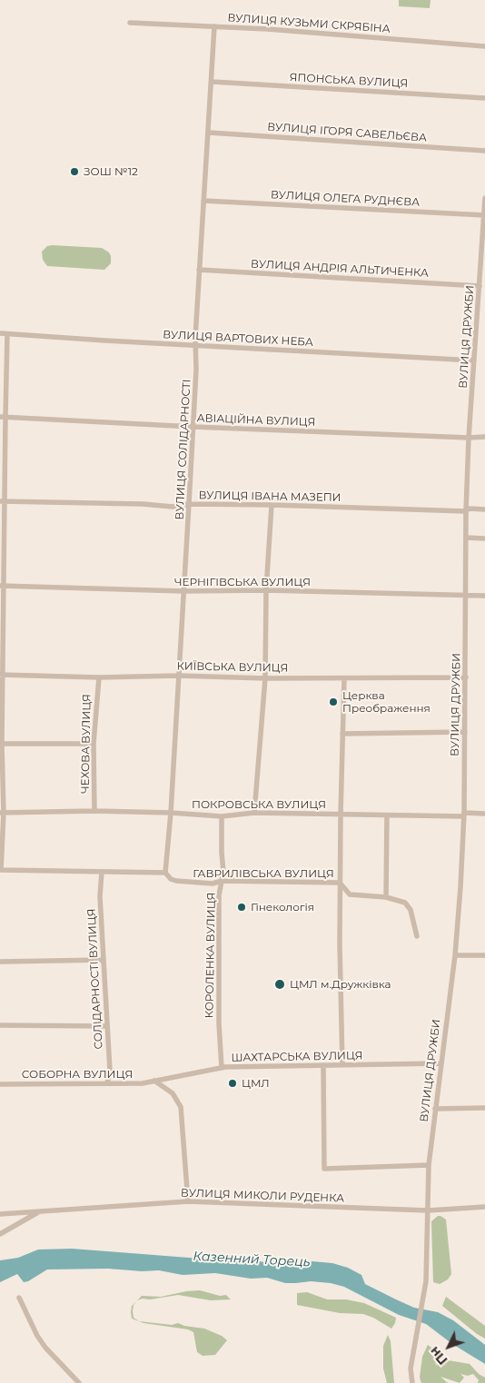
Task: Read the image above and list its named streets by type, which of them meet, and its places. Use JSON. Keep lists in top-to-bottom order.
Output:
{
  "streets": {
    "street": [
      "ВУЛИЦЯ КУЗЬМИ СКРЯБІНА",
      "ЯПОНСЬКА ВУЛИЦЯ",
      "ВУЛИЦЯ ІГОРЯ САВЕЛЬЄВА",
      "ВУЛИЦЯ ОЛЕГА РУДНЄВА",
      "ВУЛИЦЯ АНДРІЯ АЛЬТИЧЕНКА",
      "ВУЛИЦЯ ДРУЖБИ",
      "ВУЛИЦЯ ВАРТОВИХ НЕБА",
      "АВІАЦІЙНА ВУЛИЦЯ",
      "ВУЛИЦЯ СОЛІДАРНОСТІ",
      "ВУЛИЦЯ ІВАНА МАЗЕПИ",
      "ЧЕРНІГІВСЬКА ВУЛИЦЯ",
      "КИЇВСЬКА ВУЛИЦЯ",
      "ЧЕХОВА ВУЛИЦЯ",
      "ПОКРОВСЬКА ВУЛИЦЯ",
      "ГАВРИЛІВСЬКА ВУЛИЦЯ",
      "КОРОЛЕНКА ВУЛИЦЯ",
      "СОЛІДАРНОСТІ ВУЛИЦЯ",
      "ШАХТАРСЬКА ВУЛИЦЯ",
      "СОБОРНА ВУЛИЦЯ",
      "ВУЛИЦЯ МИКОЛИ РУДЕНКА"
    ]
  },
  "crossings": [
    ["ЯПОНСЬКА ВУЛИЦЯ", "ВУЛИЦЯ СОЛІДАРНОСТІ"],
    ["ВУЛИЦЯ ІГОРЯ САВЕЛЬЄВА", "ВУЛИЦЯ СОЛІДАРНОСТІ"],
    ["ВУЛИЦЯ ОЛЕГА РУДНЄВА", "ВУЛИЦЯ ДРУЖБИ"],
    ["ВУЛИЦЯ ОЛЕГА РУДНЄВА", "ВУЛИЦЯ СОЛІДАРНОСТІ"],
    ["ВУЛИЦЯ АНДРІЯ АЛЬТИЧЕНКА", "ВУЛИЦЯ ДРУЖБИ"],
    ["ВУЛИЦЯ АНДРІЯ АЛЬТИЧЕНКА", "ВУЛИЦЯ СОЛІДАРНОСТІ"],
    ["ВУЛИЦЯ ДРУЖБИ", "ВУЛИЦЯ ВАРТОВИХ НЕБА"],
    ["ВУЛИЦЯ ДРУЖБИ", "АВІАЦІЙНА ВУЛИЦЯ"],
    ["ВУЛИЦЯ ДРУЖБИ", "ВУЛИЦЯ ІВАНА МАЗЕПИ"],
    ["ВУЛИЦЯ ДРУЖБИ", "ЧЕРНІГІВСЬКА ВУЛИЦЯ"],
    ["ВУЛИЦЯ ДРУЖБИ", "КИЇВСЬКА ВУЛИЦЯ"],
    ["ВУЛИЦЯ ДРУЖБИ", "ПОКРОВСЬКА ВУЛИЦЯ"],
    ["ВУЛИЦЯ ДРУЖБИ", "ШАХТАРСЬКА ВУЛИЦЯ"],
    ["ВУЛИЦЯ ДРУЖБИ", "ВУЛИЦЯ МИКОЛИ РУДЕНКА"],
    ["ВУЛИЦЯ ВАРТОВИХ НЕБА", "ВУЛИЦЯ СОЛІДАРНОСТІ"],
    ["АВІАЦІЙНА ВУЛИЦЯ", "ВУЛИЦЯ СОЛІДАРНОСТІ"],
    ["ВУЛИЦЯ СОЛІДАРНОСТІ", "ВУЛИЦЯ ІВАНА МАЗЕПИ"],
    ["ВУЛИЦЯ СОЛІДАРНОСТІ", "ЧЕРНІГІВСЬКА ВУЛИЦЯ"],
    ["ВУЛИЦЯ СОЛІДАРНОСТІ", "КИЇВСЬКА ВУЛИЦЯ"],
    ["ВУЛИЦЯ СОЛІДАРНОСТІ", "ПОКРОВСЬКА ВУЛИЦЯ"],
    ["ВУЛИЦЯ СОЛІДАРНОСТІ", "ГАВРИЛІВСЬКА ВУЛИЦЯ"],
    ["КИЇВСЬКА ВУЛИЦЯ", "ЧЕХОВА ВУЛИЦЯ"],
    ["ЧЕХОВА ВУЛИЦЯ", "ПОКРОВСЬКА ВУЛИЦЯ"],
    ["ПОКРОВСЬКА ВУЛИЦЯ", "КОРОЛЕНКА ВУЛИЦЯ"],
    ["ГАВРИЛІВСЬКА ВУЛИЦЯ", "КОРОЛЕНКА ВУЛИЦЯ"],
    ["ГАВРИЛІВСЬКА ВУЛИЦЯ", "СОЛІДАРНОСТІ ВУЛИЦЯ"],
    ["КОРОЛЕНКА ВУЛИЦЯ", "ШАХТАРСЬКА ВУЛИЦЯ"],
    ["СОЛІДАРНОСТІ ВУЛИЦЯ", "СОБОРНА ВУЛИЦЯ"],
    ["ШАХТАРСЬКА ВУЛИЦЯ", "СОБОРНА ВУЛИЦЯ"]
  ],
  "water": ["Казенний Торець"],
  "places": [
    "ЗОШ №12",
    "Церква Преображення",
    "Гінекологія",
    "ЦМЛ м.Дружківка",
    "ЦМЛ"
  ],
  "north": "bottom left"
}
